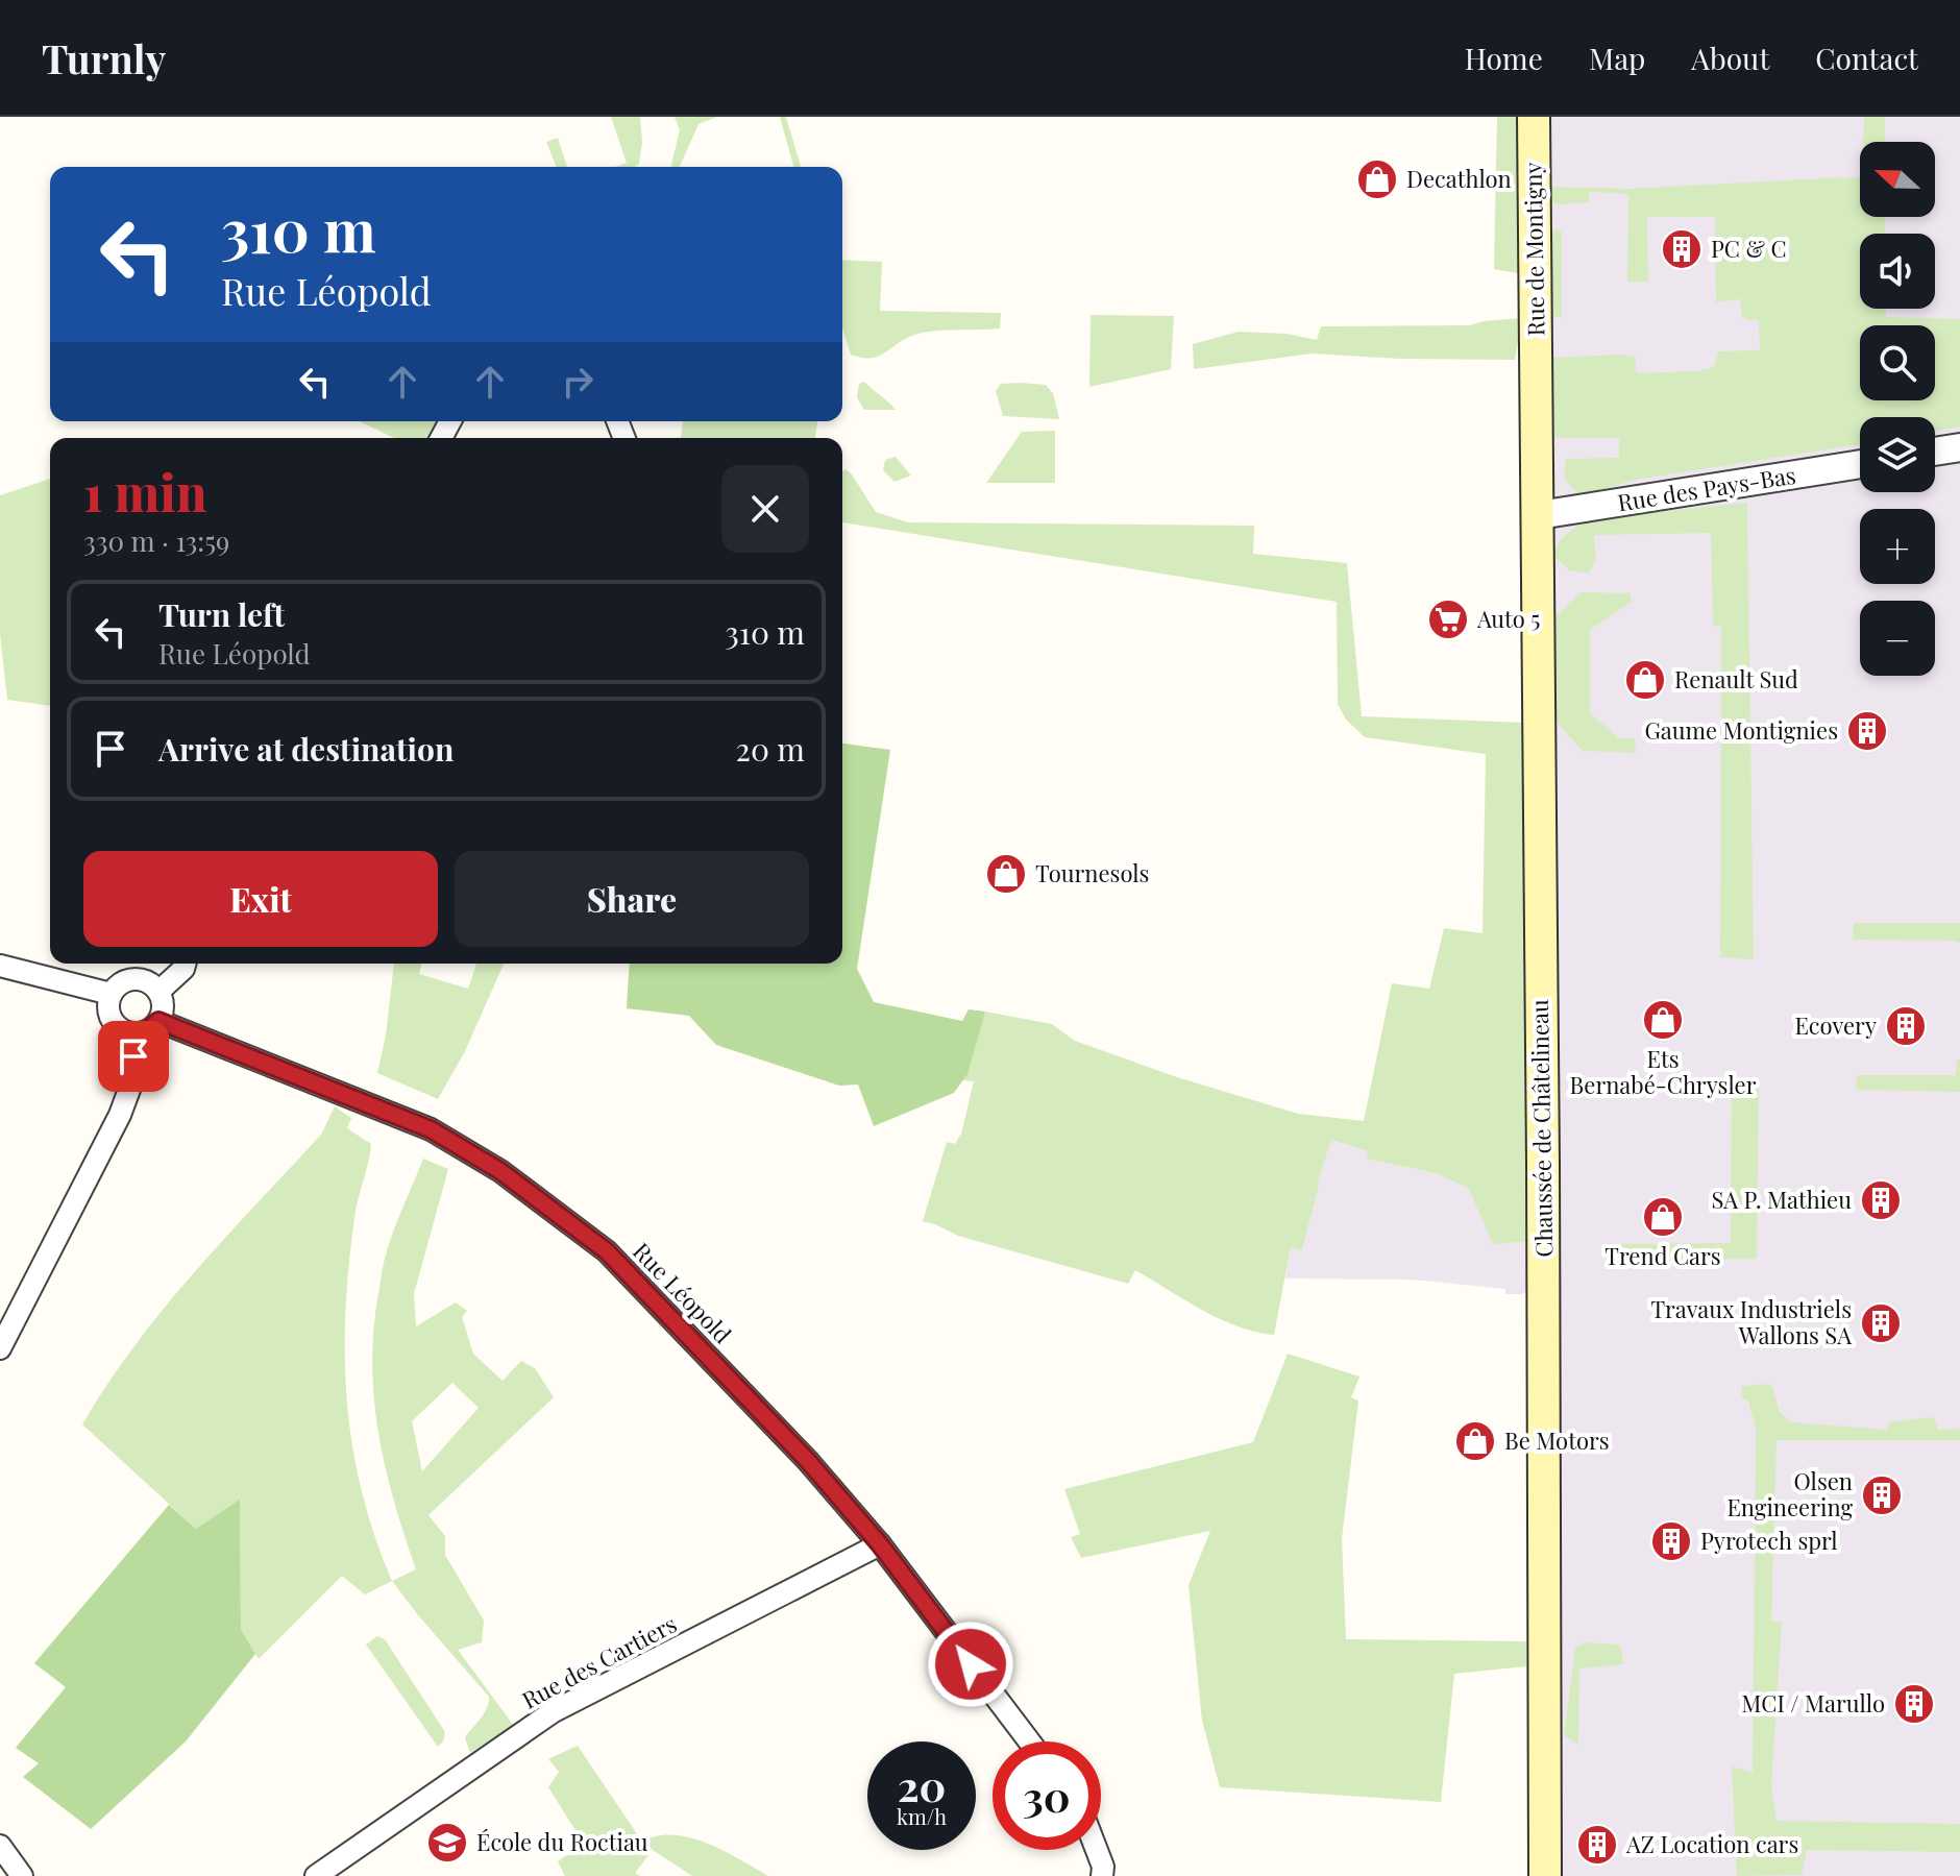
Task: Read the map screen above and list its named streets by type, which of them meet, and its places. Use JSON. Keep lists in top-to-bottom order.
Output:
{
  "streets": {
    "main road": ["Rue de Montigny", "Chaussée de Châtelineau"],
    "street": ["Rue des Pays-Bas", "Rue Léopold", "Rue des Cartiers"]
  },
  "crossings": [
    ["Rue de Montigny", "Chaussée de Châtelineau"],
    ["Rue des Pays-Bas", "Chaussée de Châtelineau"],
    ["Rue Léopold", "Rue des Cartiers"]
  ],
  "places": {
    "shop": [
      "Decathlon",
      "Renault Sud",
      "Tournesols",
      "Ets Bernabé-Chrysler",
      "Trend Cars",
      "Be Motors"
    ],
    "building": [
      "PC & C",
      "Gaume Montignies",
      "Ecovery",
      "SA P. Mathieu",
      "Travaux Industriels Wallons SA",
      "Olsen Engineering",
      "Pyrotech sprl",
      "MCI / Marullo",
      "AZ Location cars"
    ],
    "supermarket": ["Auto 5"],
    "school or university": ["École du Roctiau"]
  },
  "north": "left",
  "page": {
    "header": "Turnly",
    "nav": [
      "Home",
      "Map",
      "About",
      "Contact"
    ],
    "map_buttons": ["+", "−"],
    "turn": ["310 m", "Rue Léopold"],
    "heading": ["1 min", "330 m · 13:59"],
    "list": [
      {
        "name": "Turn left",
        "note": "Rue Léopold",
        "value": "310 m"
      },
      {
        "name": "Arrive at destination",
        "value": "20 m"
      }
    ],
    "buttons": ["Exit", "Share"],
    "speed": "20 km/h",
    "limit": "30"
  }
}
